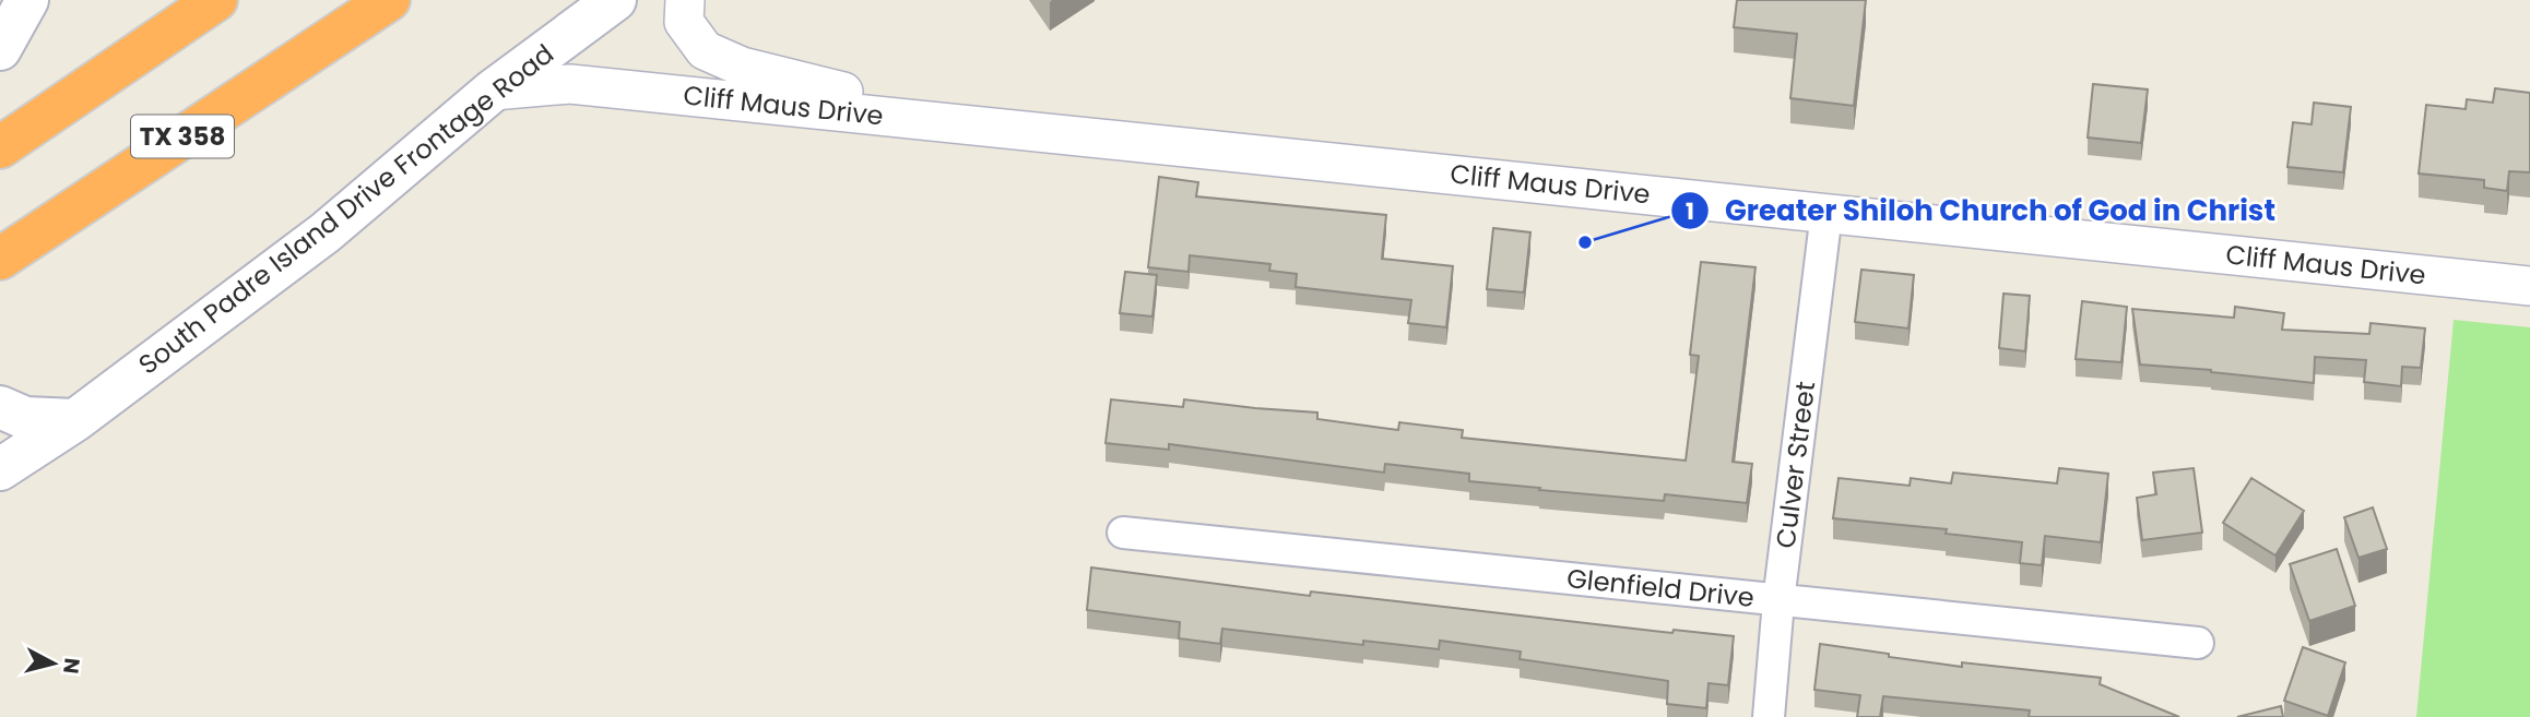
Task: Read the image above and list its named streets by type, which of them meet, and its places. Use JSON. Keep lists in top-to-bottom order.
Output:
{
  "streets": {
    "highway": ["TX 358"],
    "main road": ["South Padre Island Drive Frontage Road"],
    "street": ["Cliff Maus Drive", "Culver Street", "Glenfield Drive"]
  },
  "crossings": [
    ["Cliff Maus Drive", "South Padre Island Drive Frontage Road"],
    ["Cliff Maus Drive", "Culver Street"],
    ["Culver Street", "Glenfield Drive"]
  ],
  "places": ["Greater Shiloh Church of God in Christ"],
  "north": "right"
}
